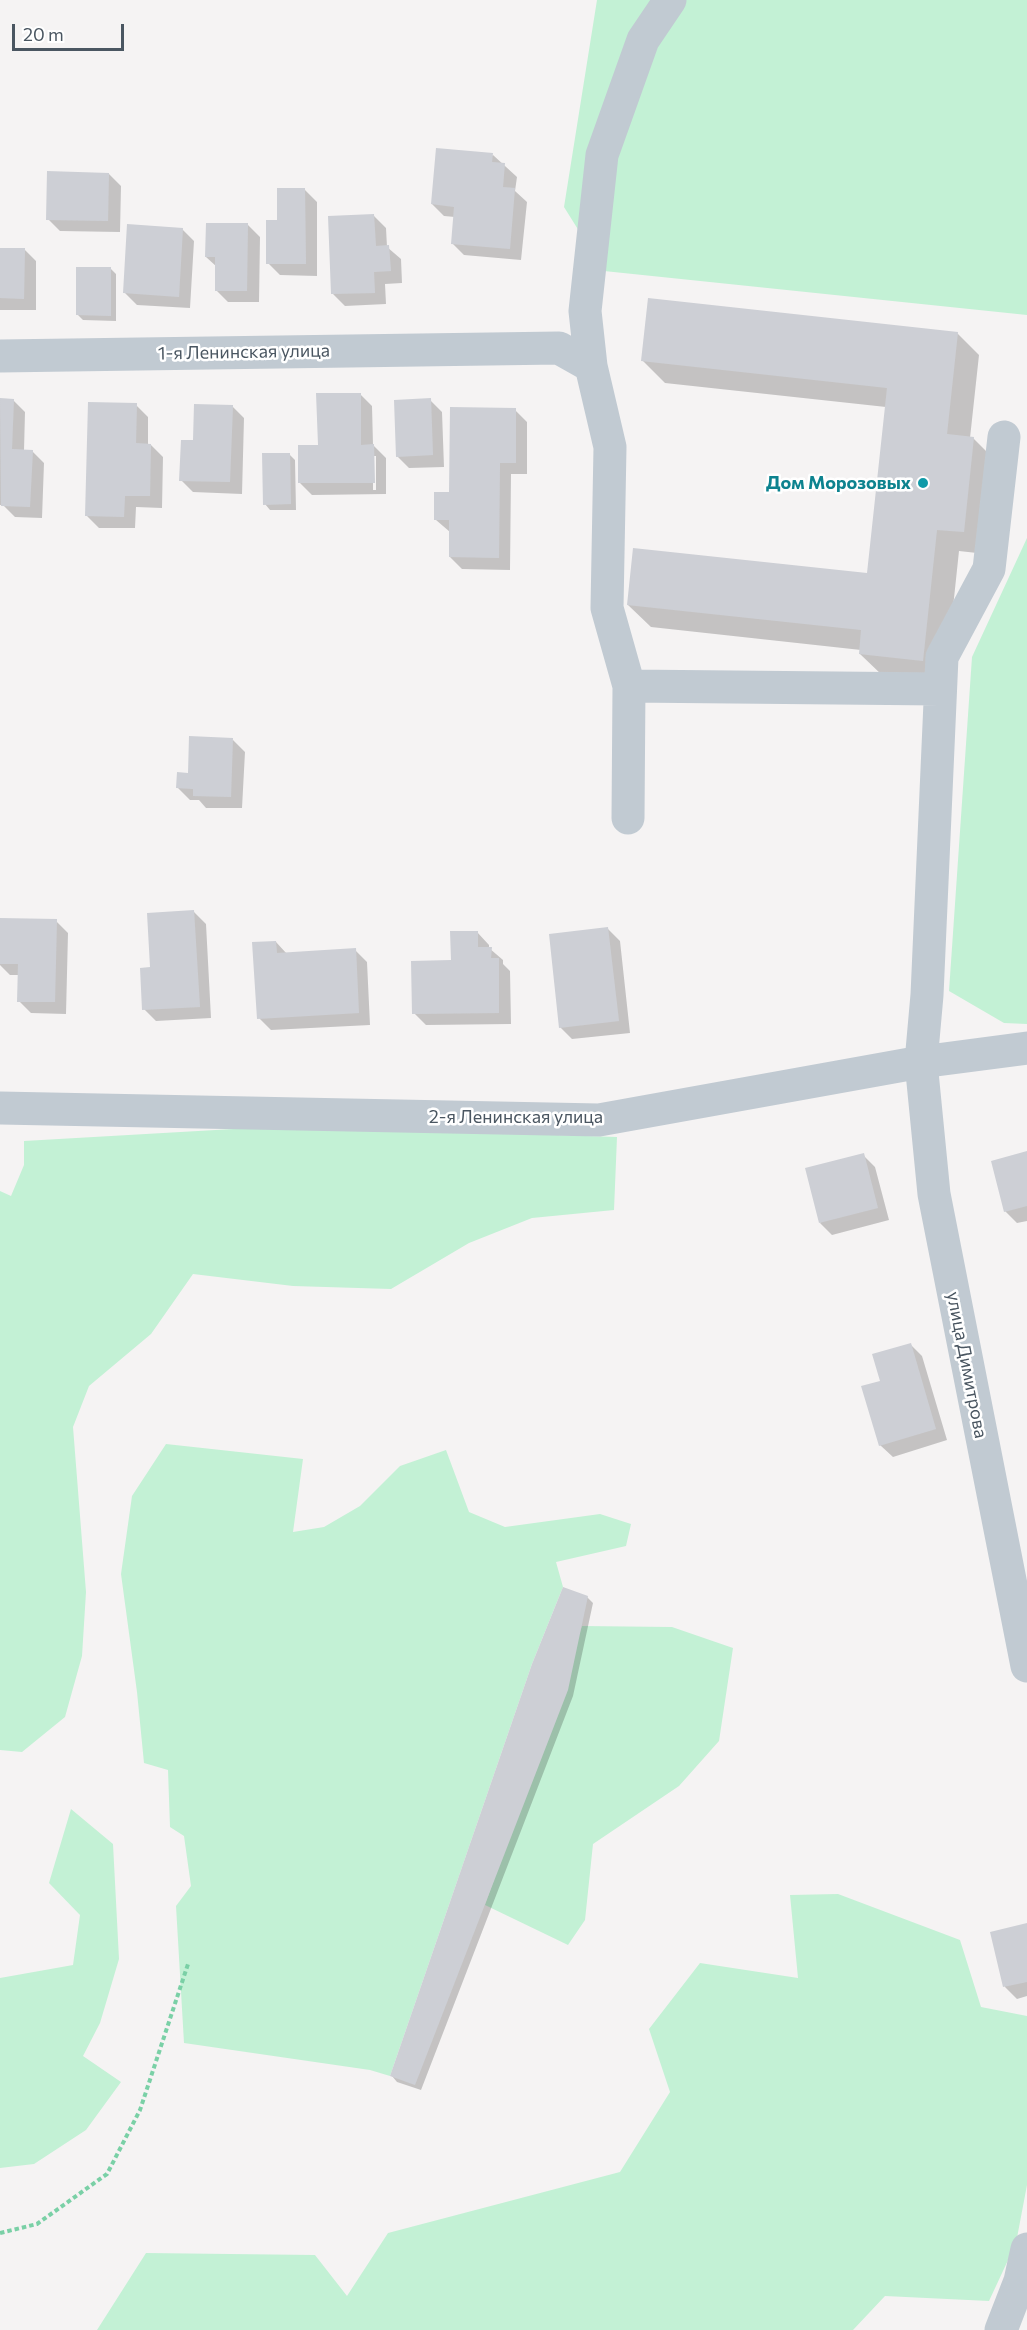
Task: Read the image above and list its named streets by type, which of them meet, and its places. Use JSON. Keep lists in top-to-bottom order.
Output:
{
  "streets": {
    "street": ["1-я Ленинская улица", "2-я Ленинская улица", "улица Димитрова"]
  },
  "crossings": [
    ["2-я Ленинская улица", "улица Димитрова"]
  ],
  "places": ["Дом Морозовых"],
  "scale_bar": "20 m"
}
